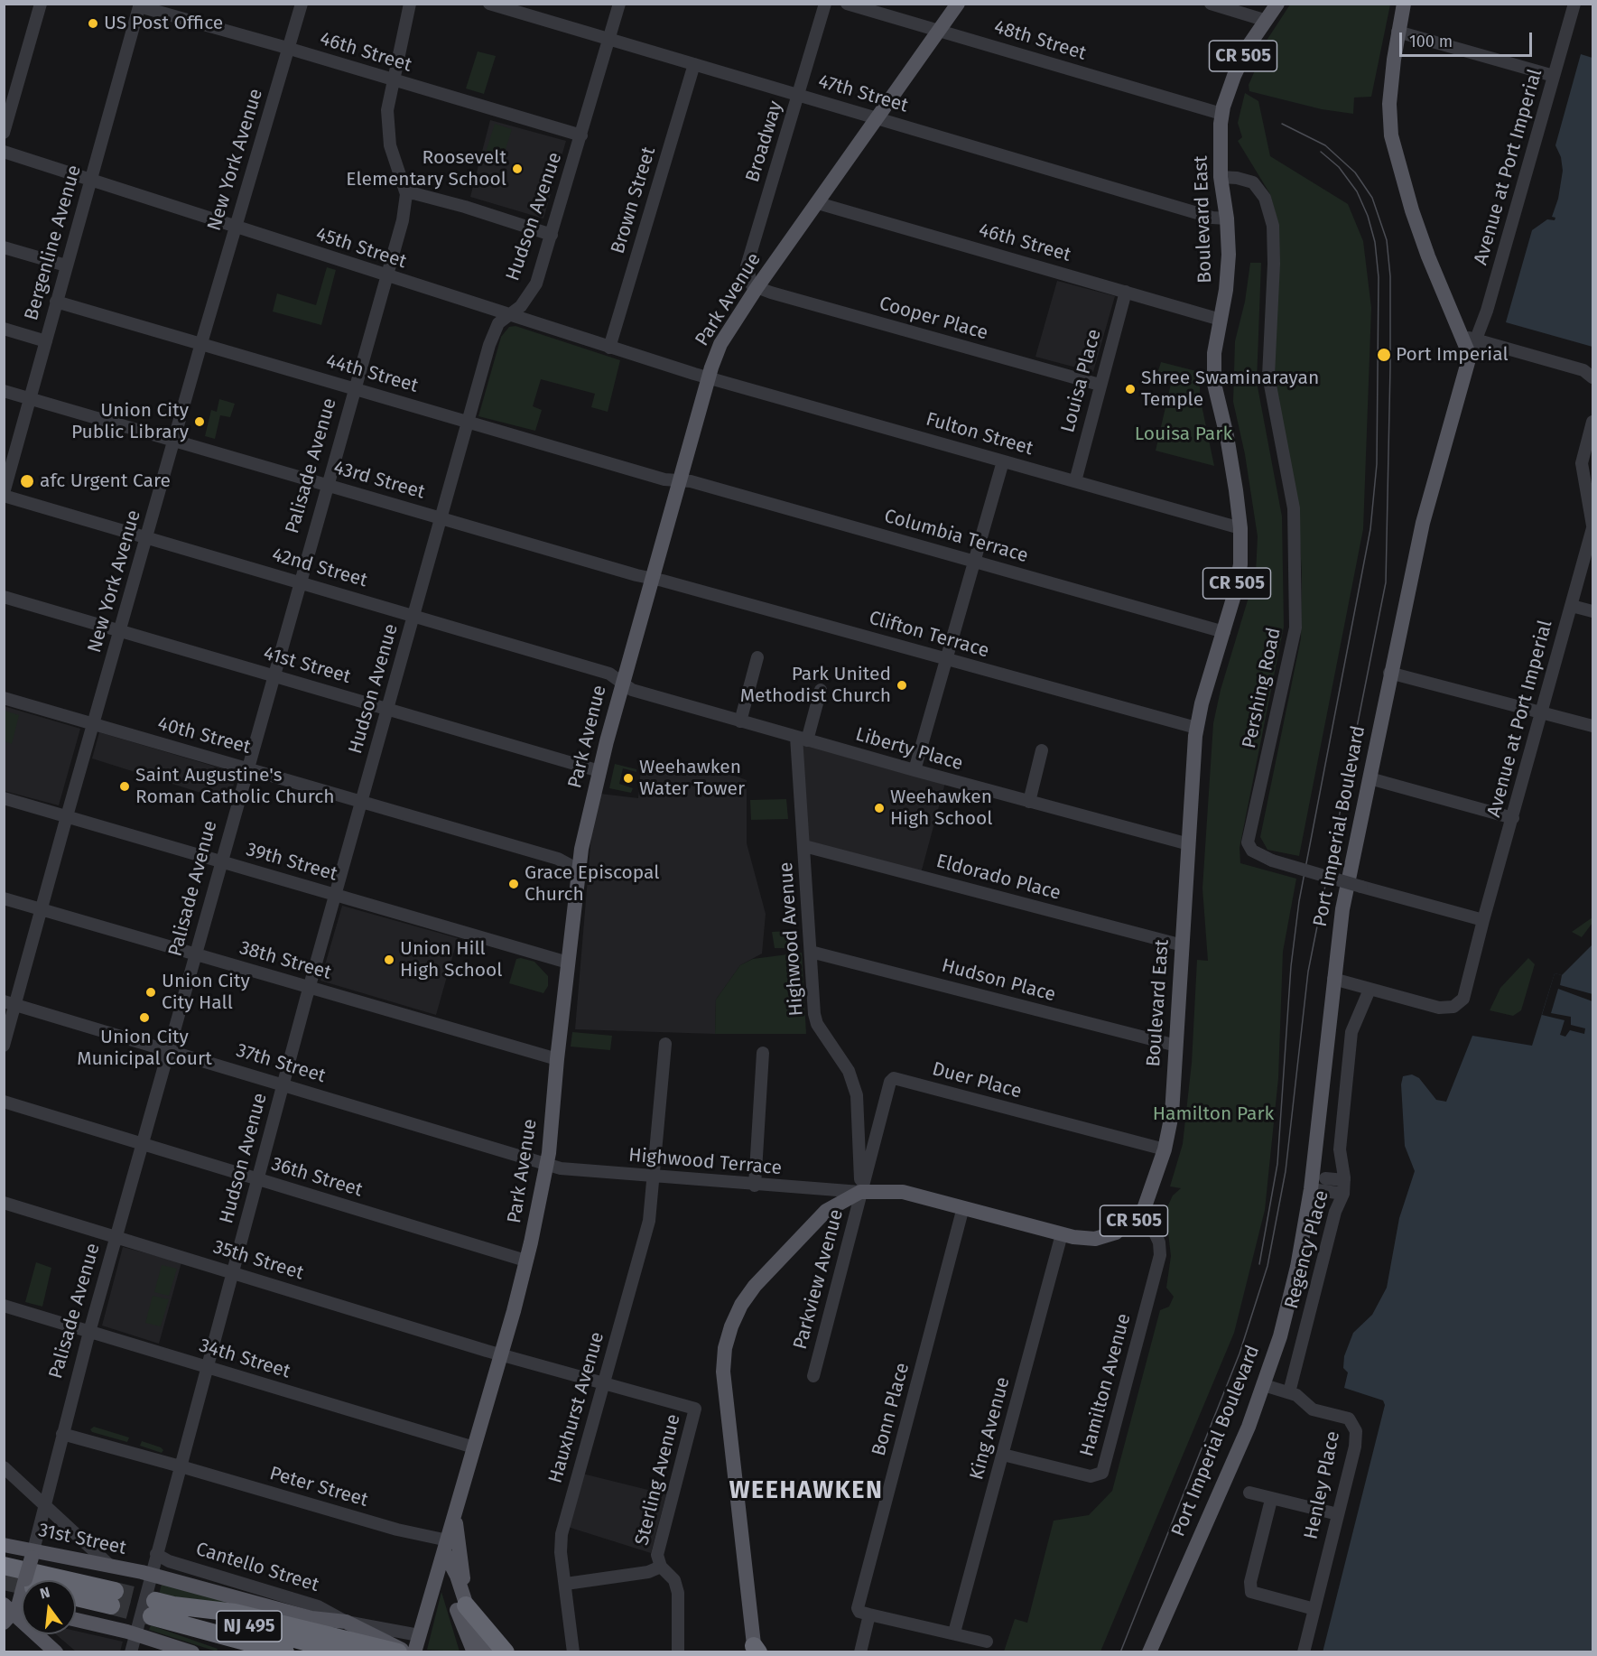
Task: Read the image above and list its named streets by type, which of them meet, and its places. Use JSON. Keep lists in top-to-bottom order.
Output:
{
  "streets": {
    "highway": ["NJ 495"],
    "main road": [
      "CR 505",
      "Boulevard East",
      "Park Avenue",
      "Palisade Avenue",
      "Port Imperial Boulevard",
      "31st Street",
      "Cantello Street"
    ],
    "street": [
      "48th Street",
      "46th Street",
      "47th Street",
      "Broadway",
      "New York Avenue",
      "Avenue at Port Imperial",
      "Brown Street",
      "Hudson Avenue",
      "Bergenline Avenue",
      "45th Street",
      "Cooper Place",
      "44th Street",
      "Louisa Place",
      "Fulton Street",
      "43rd Street",
      "Columbia Terrace",
      "42nd Street",
      "Clifton Terrace",
      "41st Street",
      "Pershing Road",
      "40th Street",
      "Liberty Place",
      "39th Street",
      "Eldorado Place",
      "Highwood Avenue",
      "38th Street",
      "Hudson Place",
      "37th Street",
      "Duer Place",
      "Highwood Terrace",
      "36th Street",
      "Regency Place",
      "35th Street",
      "Parkview Avenue",
      "34th Street",
      "Hamilton Avenue",
      "Hauxhurst Avenue",
      "Bonn Place",
      "King Avenue",
      "Sterling Avenue",
      "Henley Place",
      "Peter Street"
    ]
  },
  "crossings": [
    ["48th Street", "Boulevard East"],
    ["48th Street", "Park Avenue"],
    ["46th Street", "New York Avenue"],
    ["46th Street", "Hudson Avenue"],
    ["46th Street", "Boulevard East"],
    ["46th Street", "Bergenline Avenue"],
    ["46th Street", "Park Avenue"],
    ["46th Street", "Louisa Place"],
    ["46th Street", "Palisade Avenue"],
    ["CR 505", "Boulevard East"],
    ["CR 505", "Highwood Avenue"],
    ["CR 505", "Duer Place"],
    ["CR 505", "Highwood Terrace"],
    ["CR 505", "Parkview Avenue"],
    ["CR 505", "Hamilton Avenue"],
    ["CR 505", "Bonn Place"],
    ["CR 505", "King Avenue"],
    ["47th Street", "Broadway"],
    ["47th Street", "Brown Street"],
    ["47th Street", "Hudson Avenue"],
    ["47th Street", "Boulevard East"],
    ["47th Street", "Park Avenue"],
    ["Broadway", "Park Avenue"],
    ["Broadway", "Cooper Place"],
    ["New York Avenue", "45th Street"],
    ["New York Avenue", "44th Street"],
    ["New York Avenue", "43rd Street"],
    ["New York Avenue", "42nd Street"],
    ["New York Avenue", "41st Street"],
    ["New York Avenue", "40th Street"],
    ["New York Avenue", "39th Street"],
    ["New York Avenue", "38th Street"],
    ["New York Avenue", "37th Street"],
    ["Avenue at Port Imperial", "Pershing Road"],
    ["Avenue at Port Imperial", "Port Imperial Boulevard"],
    ["Brown Street", "45th Street"],
    ["Hudson Avenue", "45th Street"],
    ["Hudson Avenue", "44th Street"],
    ["Hudson Avenue", "43rd Street"],
    ["Hudson Avenue", "42nd Street"],
    ["Hudson Avenue", "41st Street"],
    ["Hudson Avenue", "40th Street"],
    ["Hudson Avenue", "39th Street"],
    ["Hudson Avenue", "38th Street"],
    ["Hudson Avenue", "37th Street"],
    ["Hudson Avenue", "36th Street"],
    ["Hudson Avenue", "35th Street"],
    ["Hudson Avenue", "34th Street"],
    ["Hudson Avenue", "Peter Street"],
    ["Hudson Avenue", "31st Street"],
    ["Hudson Avenue", "Cantello Street"],
    ["Boulevard East", "Fulton Street"],
    ["Boulevard East", "Columbia Terrace"],
    ["Boulevard East", "Clifton Terrace"],
    ["Boulevard East", "Pershing Road"],
    ["Boulevard East", "Liberty Place"],
    ["Boulevard East", "Eldorado Place"],
    ["Boulevard East", "Hudson Place"],
    ["Boulevard East", "Duer Place"],
    ["Boulevard East", "Hamilton Avenue"],
    ["Bergenline Avenue", "45th Street"],
    ["Bergenline Avenue", "44th Street"],
    ["Bergenline Avenue", "43rd Street"],
    ["Bergenline Avenue", "42nd Street"],
    ["45th Street", "Park Avenue"],
    ["45th Street", "Fulton Street"],
    ["45th Street", "Palisade Avenue"],
    ["Park Avenue", "Cooper Place"],
    ["Park Avenue", "44th Street"],
    ["Park Avenue", "Fulton Street"],
    ["Park Avenue", "43rd Street"],
    ["Park Avenue", "Columbia Terrace"],
    ["Park Avenue", "42nd Street"],
    ["Park Avenue", "Clifton Terrace"],
    ["Park Avenue", "41st Street"],
    ["Park Avenue", "40th Street"],
    ["Park Avenue", "Liberty Place"],
    ["Park Avenue", "39th Street"],
    ["Park Avenue", "38th Street"],
    ["Park Avenue", "37th Street"],
    ["Park Avenue", "Highwood Terrace"],
    ["Park Avenue", "36th Street"],
    ["Park Avenue", "35th Street"],
    ["Park Avenue", "34th Street"],
    ["Park Avenue", "Peter Street"],
    ["Park Avenue", "Cantello Street"],
    ["Cooper Place", "Louisa Place"],
    ["44th Street", "Palisade Avenue"],
    ["44th Street", "Columbia Terrace"],
    ["Louisa Place", "Fulton Street"],
    ["Palisade Avenue", "43rd Street"],
    ["Palisade Avenue", "42nd Street"],
    ["Palisade Avenue", "41st Street"],
    ["Palisade Avenue", "40th Street"],
    ["Palisade Avenue", "39th Street"],
    ["Palisade Avenue", "38th Street"],
    ["Palisade Avenue", "37th Street"],
    ["Palisade Avenue", "36th Street"],
    ["Palisade Avenue", "35th Street"],
    ["Palisade Avenue", "34th Street"],
    ["Palisade Avenue", "Peter Street"],
    ["Palisade Avenue", "31st Street"],
    ["43rd Street", "Clifton Terrace"],
    ["42nd Street", "Liberty Place"],
    ["Liberty Place", "Highwood Avenue"],
    ["Port Imperial Boulevard", "Henley Place"],
    ["Eldorado Place", "Highwood Avenue"],
    ["Highwood Avenue", "Hudson Place"],
    ["Highwood Avenue", "Duer Place"],
    ["Highwood Avenue", "Highwood Terrace"],
    ["Highwood Avenue", "Parkview Avenue"],
    ["37th Street", "Highwood Terrace"],
    ["Duer Place", "Highwood Terrace"],
    ["Duer Place", "Parkview Avenue"],
    ["Highwood Terrace", "Parkview Avenue"],
    ["Highwood Terrace", "Hauxhurst Avenue"],
    ["Regency Place", "Henley Place"],
    ["35th Street", "Hauxhurst Avenue"],
    ["35th Street", "Sterling Avenue"],
    ["Hamilton Avenue", "King Avenue"],
    ["31st Street", "Cantello Street"]
  ],
  "districts": ["WEEHAWKEN"],
  "parks": ["Louisa Park", "Hamilton Park"],
  "places": [
    "US Post Office",
    "Roosevelt Elementary School",
    "Port Imperial",
    "Shree Swaminarayan Temple",
    "Union City Public Library",
    "afc Urgent Care",
    "Park United Methodist Church",
    "Weehawken Water Tower",
    "Saint Augustine's Roman Catholic Church",
    "Weehawken High School",
    "Grace Episcopal Church",
    "Union Hill High School",
    "Union City City Hall",
    "Union City Municipal Court"
  ],
  "scale_bar": "100 m",
  "north": "top"
}
